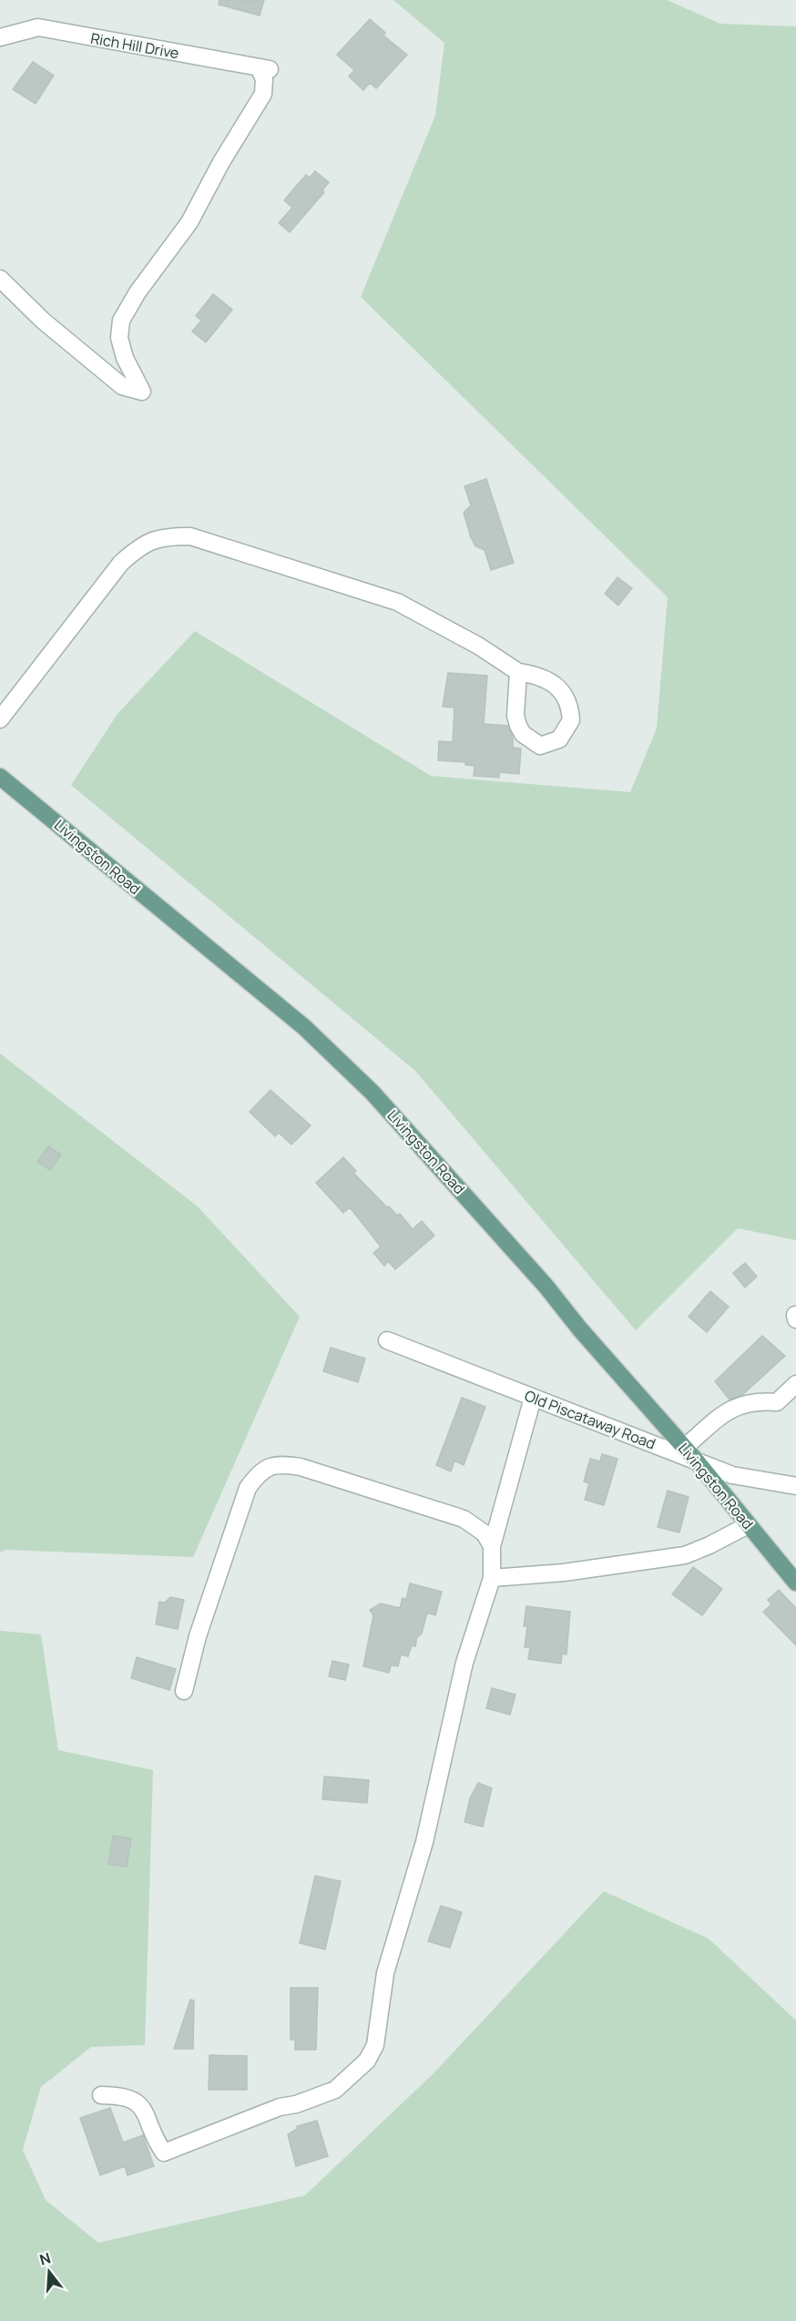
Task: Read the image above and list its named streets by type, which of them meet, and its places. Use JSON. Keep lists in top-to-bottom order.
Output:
{
  "streets": {
    "main road": ["Livingston Road"],
    "street": ["Rich Hill Drive", "Old Piscataway Road"]
  },
  "crossings": [
    ["Livingston Road", "Old Piscataway Road"]
  ],
  "north": "top"
}
